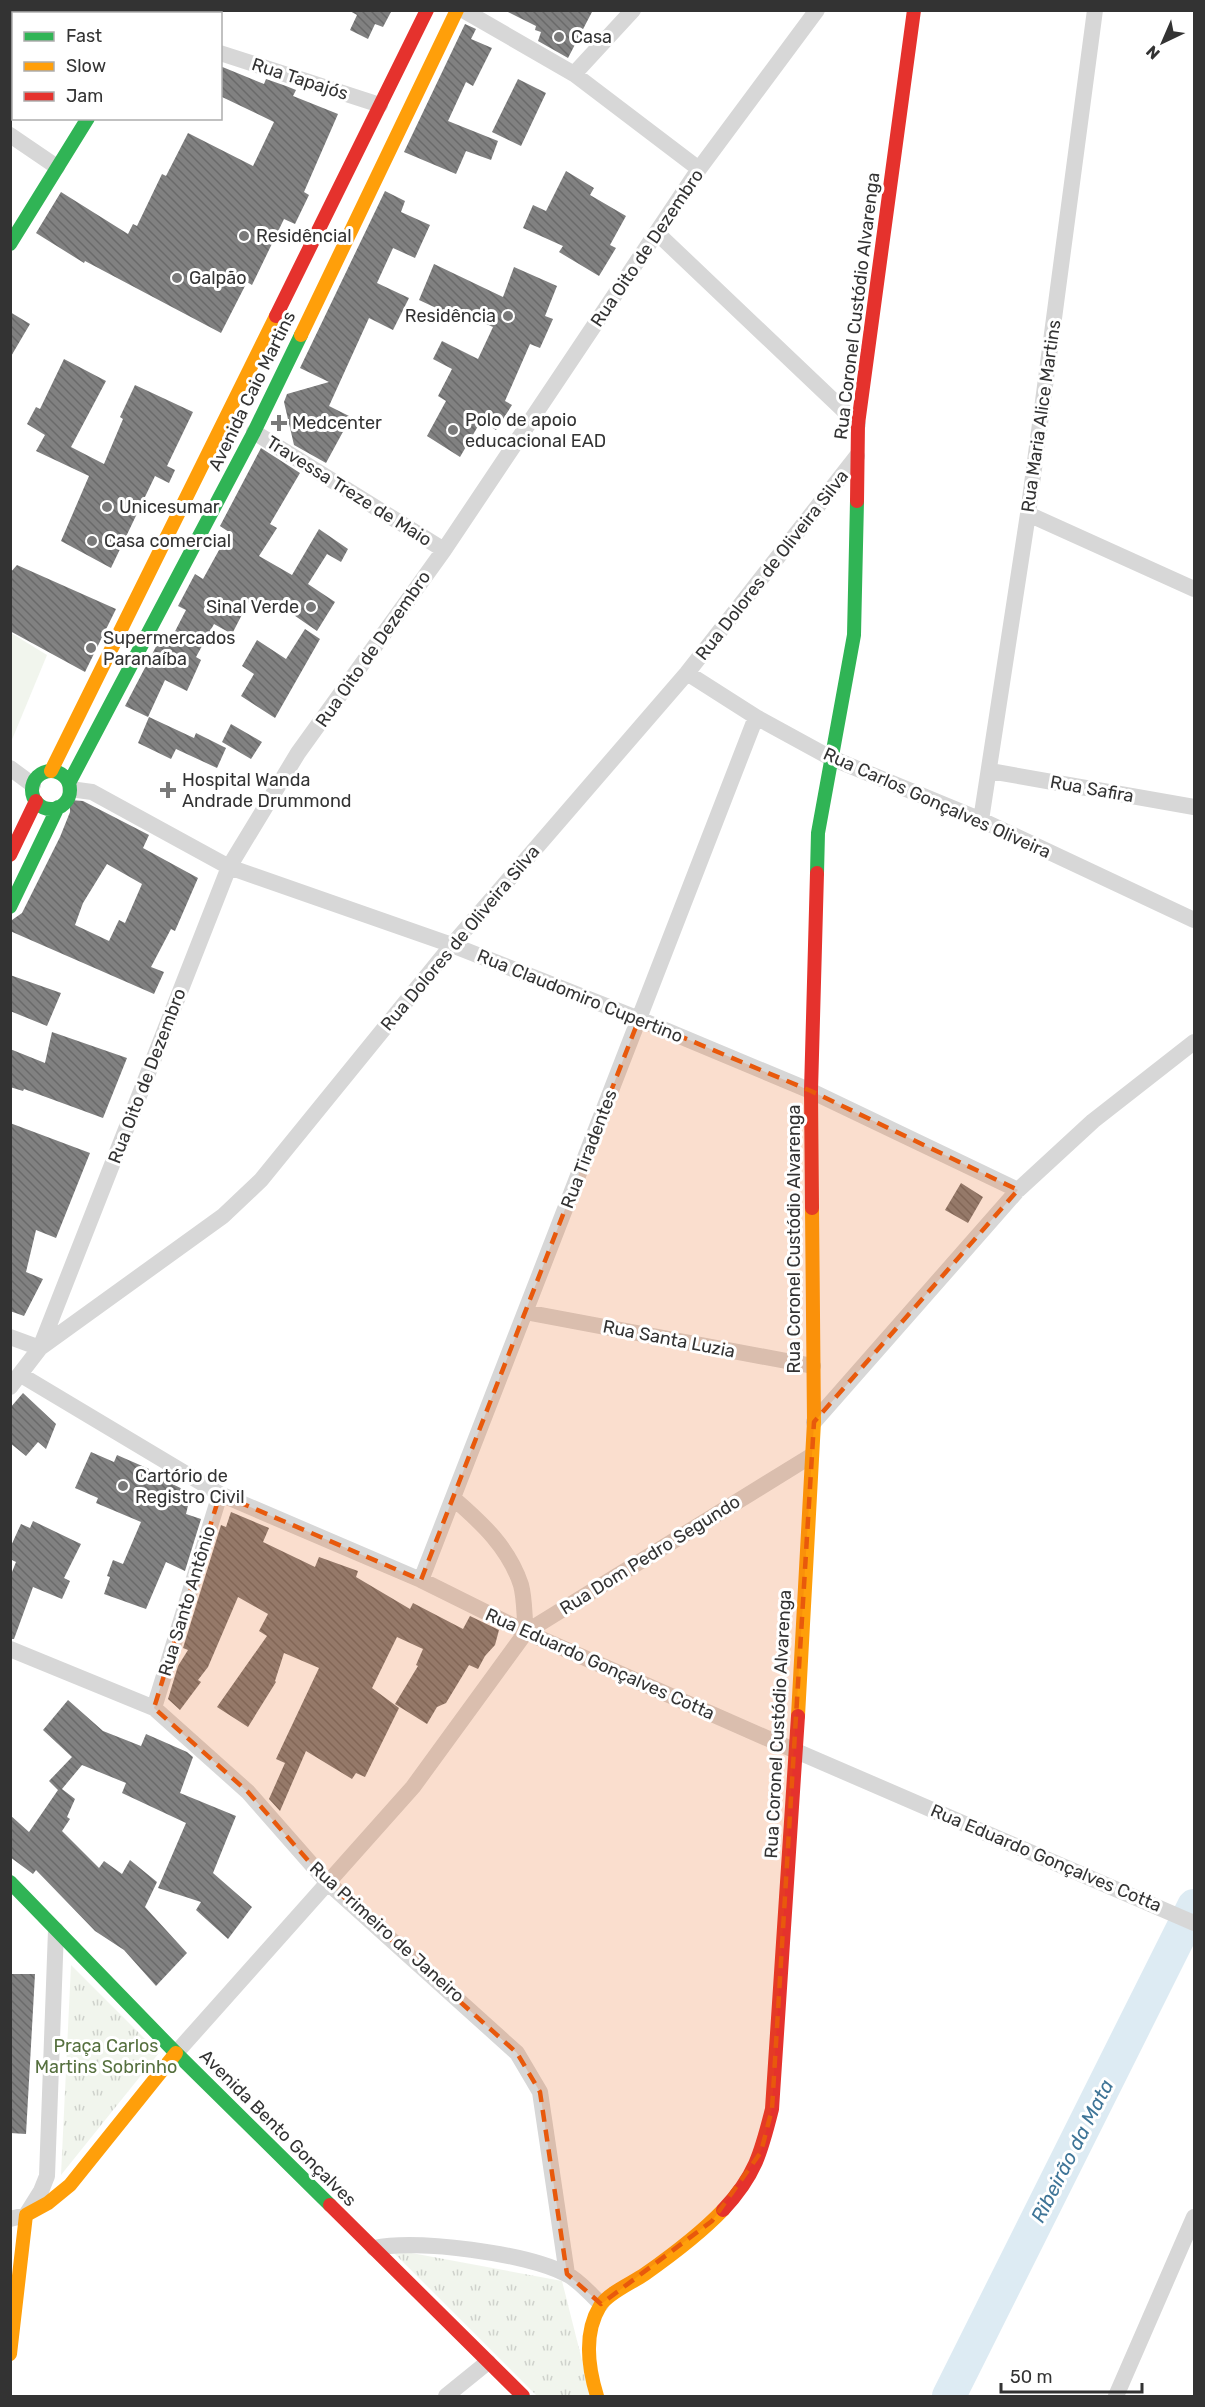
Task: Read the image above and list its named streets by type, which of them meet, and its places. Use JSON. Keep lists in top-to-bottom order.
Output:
{
  "streets": {
    "main road": ["Rua Coronel Custódio Alvarenga", "Avenida Caio Martins", "Avenida Bento Gonçalves"],
    "street": [
      "Rua Tapajós",
      "Rua Oito de Dezembro",
      "Rua Maria Alice Martins",
      "Travessa Treze de Maio",
      "Rua Dolores de Oliveira Silva",
      "Rua Safira",
      "Rua Carlos Gonçalves Oliveira",
      "Rua Claudomiro Cupertino",
      "Rua Tiradentes",
      "Rua Santa Luzia",
      "Rua Dom Pedro Segundo",
      "Rua Santo Antônio",
      "Rua Eduardo Gonçalves Cotta",
      "Rua Primeiro de Janeiro"
    ]
  },
  "crossings": [
    ["Rua Tapajós", "Avenida Caio Martins"],
    ["Rua Oito de Dezembro", "Travessa Treze de Maio"],
    ["Rua Oito de Dezembro", "Rua Dolores de Oliveira Silva"],
    ["Rua Oito de Dezembro", "Rua Claudomiro Cupertino"],
    ["Rua Coronel Custódio Alvarenga", "Rua Dolores de Oliveira Silva"],
    ["Rua Coronel Custódio Alvarenga", "Rua Carlos Gonçalves Oliveira"],
    ["Rua Coronel Custódio Alvarenga", "Rua Claudomiro Cupertino"],
    ["Rua Coronel Custódio Alvarenga", "Rua Santa Luzia"],
    ["Rua Coronel Custódio Alvarenga", "Rua Dom Pedro Segundo"],
    ["Rua Coronel Custódio Alvarenga", "Rua Eduardo Gonçalves Cotta"],
    ["Avenida Caio Martins", "Travessa Treze de Maio"],
    ["Avenida Caio Martins", "Rua Claudomiro Cupertino"],
    ["Rua Maria Alice Martins", "Rua Safira"],
    ["Rua Maria Alice Martins", "Rua Carlos Gonçalves Oliveira"],
    ["Rua Dolores de Oliveira Silva", "Rua Carlos Gonçalves Oliveira"],
    ["Rua Dolores de Oliveira Silva", "Rua Claudomiro Cupertino"],
    ["Rua Dolores de Oliveira Silva", "Rua Eduardo Gonçalves Cotta"],
    ["Rua Carlos Gonçalves Oliveira", "Rua Tiradentes"],
    ["Rua Claudomiro Cupertino", "Rua Tiradentes"],
    ["Rua Tiradentes", "Rua Santa Luzia"],
    ["Rua Tiradentes", "Rua Eduardo Gonçalves Cotta"],
    ["Rua Dom Pedro Segundo", "Rua Eduardo Gonçalves Cotta"],
    ["Rua Dom Pedro Segundo", "Rua Primeiro de Janeiro"],
    ["Rua Dom Pedro Segundo", "Avenida Bento Gonçalves"],
    ["Rua Santo Antônio", "Rua Eduardo Gonçalves Cotta"],
    ["Rua Santo Antônio", "Rua Primeiro de Janeiro"]
  ],
  "water": ["Ribeirão da Mata"],
  "parks": ["Praça Carlos Martins Sobrinho"],
  "places": {
    "other": [
      "Casa",
      "Residêncial",
      "Galpão",
      "Residência",
      "Polo de apoio educacional EAD",
      "Unicesumar",
      "Casa comercial",
      "Sinal Verde",
      "Supermercados Paranaíba",
      "Cartório de Registro Civil"
    ],
    "health": ["Medcenter", "Hospital Wanda Andrade Drummond"]
  },
  "legend": ["Fast", "Slow", "Jam"],
  "scale_bar": "50 m",
  "north": "bottom left"
}
